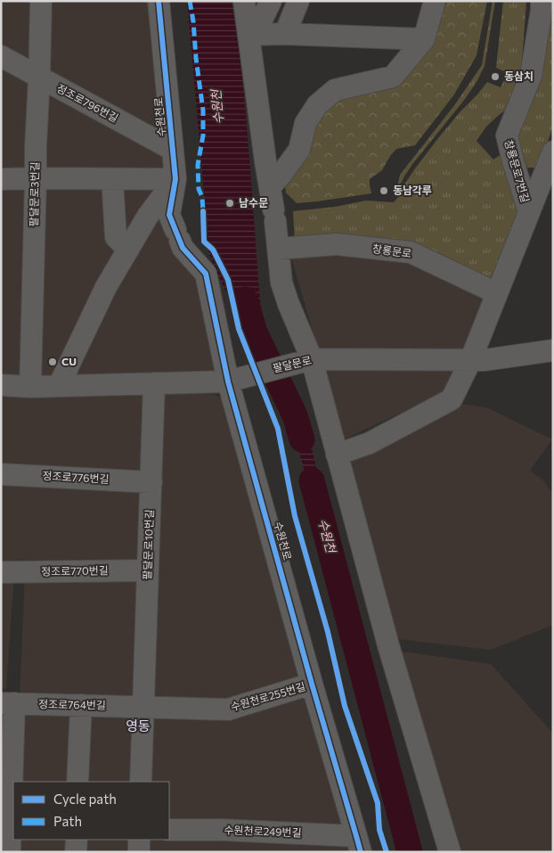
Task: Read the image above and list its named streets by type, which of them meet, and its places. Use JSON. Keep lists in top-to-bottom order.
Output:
{
  "streets": {
    "street": [
      "정조로796번길",
      "수원천로",
      "창룡문로7번길",
      "팔달문로3번길",
      "창룡문로",
      "팔달문로",
      "정조로776번길",
      "팔달문로10번길",
      "정조로770번길",
      "수원천로255번길",
      "정조로764번길",
      "수원천로249번길"
    ]
  },
  "crossings": [
    ["정조로796번길", "수원천로"],
    ["정조로796번길", "팔달문로3번길"],
    ["수원천로", "팔달문로"],
    ["수원천로", "수원천로255번길"],
    ["수원천로", "수원천로249번길"],
    ["팔달문로3번길", "팔달문로"],
    ["팔달문로", "팔달문로10번길"],
    ["정조로776번길", "팔달문로10번길"],
    ["팔달문로10번길", "정조로770번길"],
    ["팔달문로10번길", "수원천로255번길"],
    ["팔달문로10번길", "정조로764번길"],
    ["수원천로255번길", "정조로764번길"]
  ],
  "districts": ["영동"],
  "water": ["수원천"],
  "places": [
    "동삼치",
    "동남각루",
    "남수문",
    "CU"
  ],
  "legend": ["Cycle path", "Path"]
}
